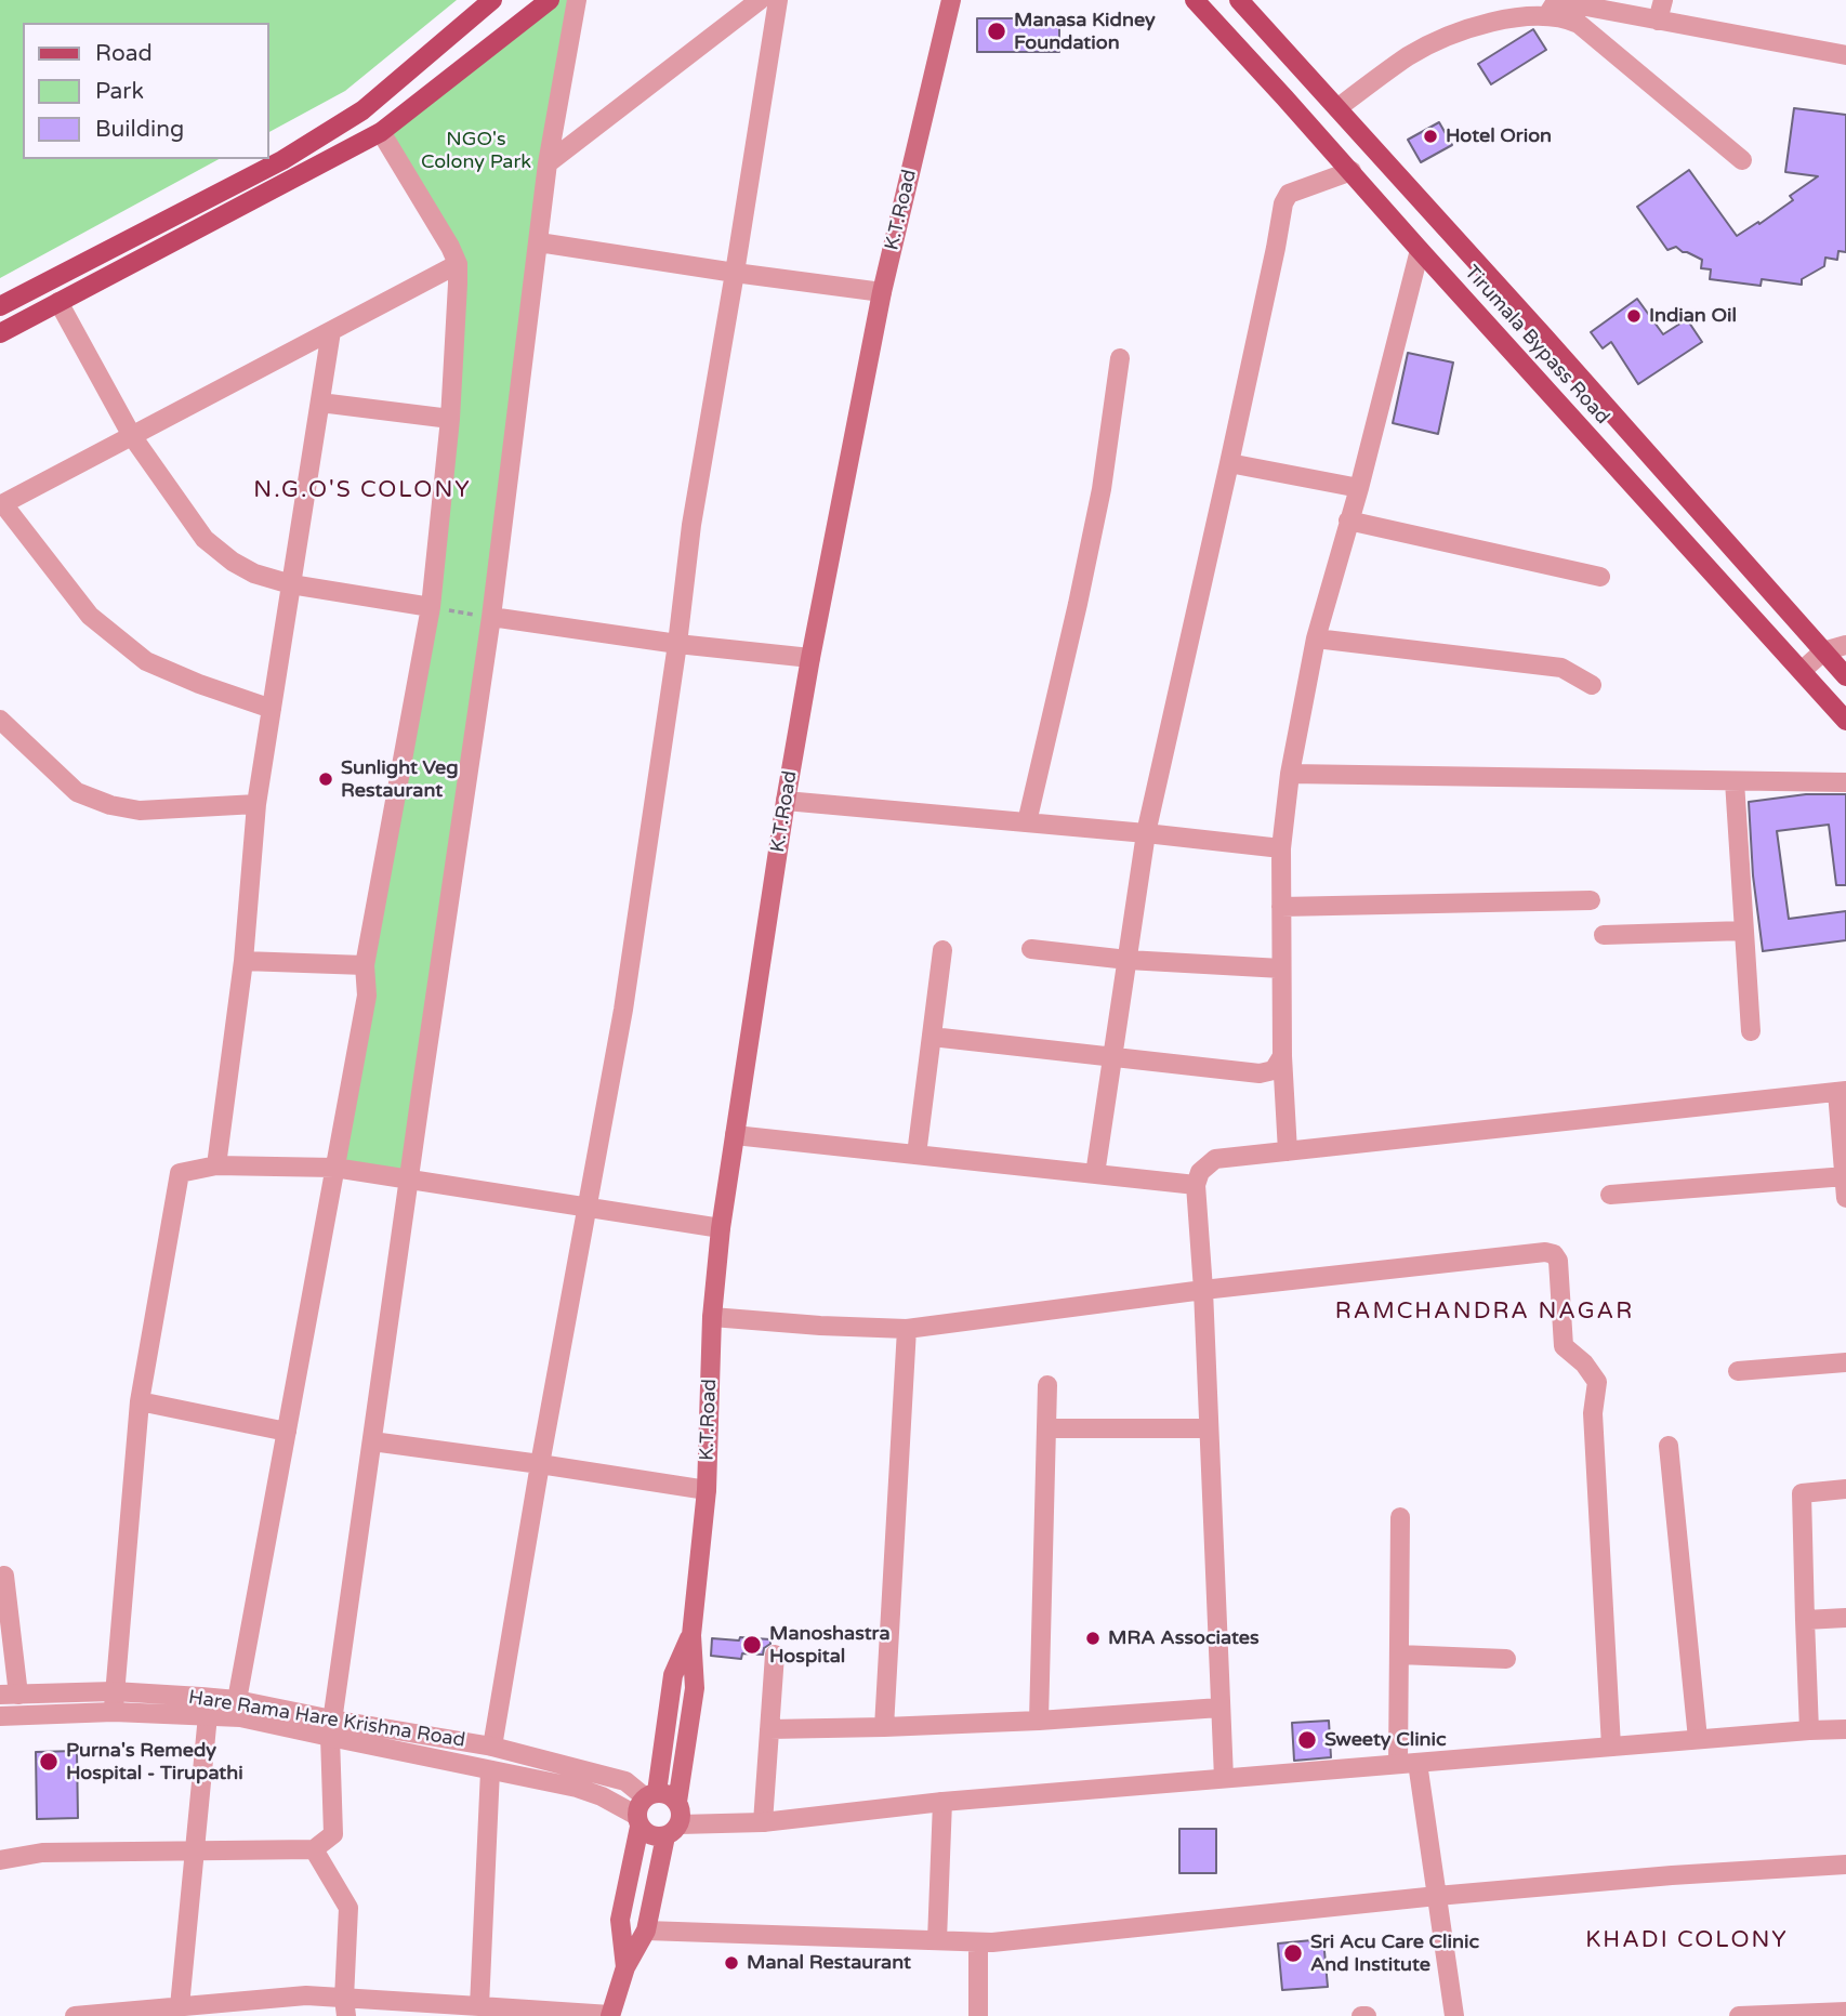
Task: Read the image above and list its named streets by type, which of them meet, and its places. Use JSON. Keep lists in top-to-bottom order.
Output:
{
  "streets": {
    "main road": ["K.T.Road", "Tirumala Bypass Road"],
    "street": ["Hare Rama Hare Krishna Road"]
  },
  "crossings": [
    ["K.T.Road", "Hare Rama Hare Krishna Road"]
  ],
  "districts": ["N.G.O'S COLONY", "RAMCHANDRA NAGAR", "KHADI COLONY"],
  "parks": ["NGO's Colony Park"],
  "places": [
    "Manasa Kidney Foundation",
    "Hotel Orion",
    "Indian Oil",
    "Sunlight Veg Restaurant",
    "MRA Associates",
    "Manoshastra Hospital",
    "Sweety Clinic",
    "Purna's Remedy Hospital - Tirupathi",
    "Sri Acu Care Clinic And Institute",
    "Manal Restaurant"
  ],
  "legend": ["Road", "Park", "Building"]
}
